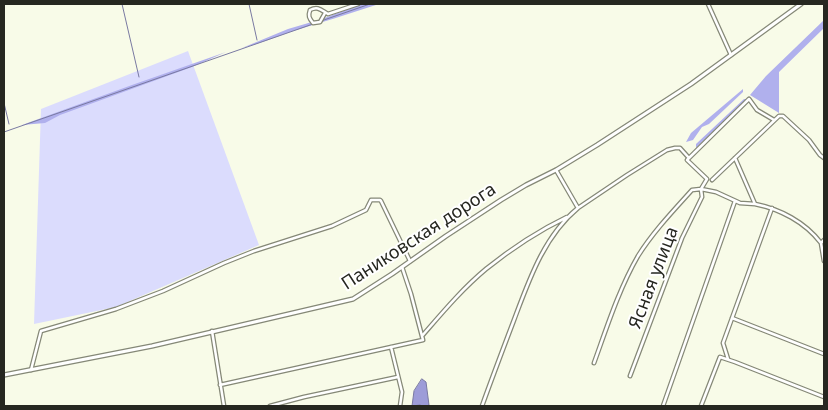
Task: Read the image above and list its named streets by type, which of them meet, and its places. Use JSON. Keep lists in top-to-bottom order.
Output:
{
  "streets": {
    "street": ["Паниковская дорога", "Ясная улица"]
  }
}
